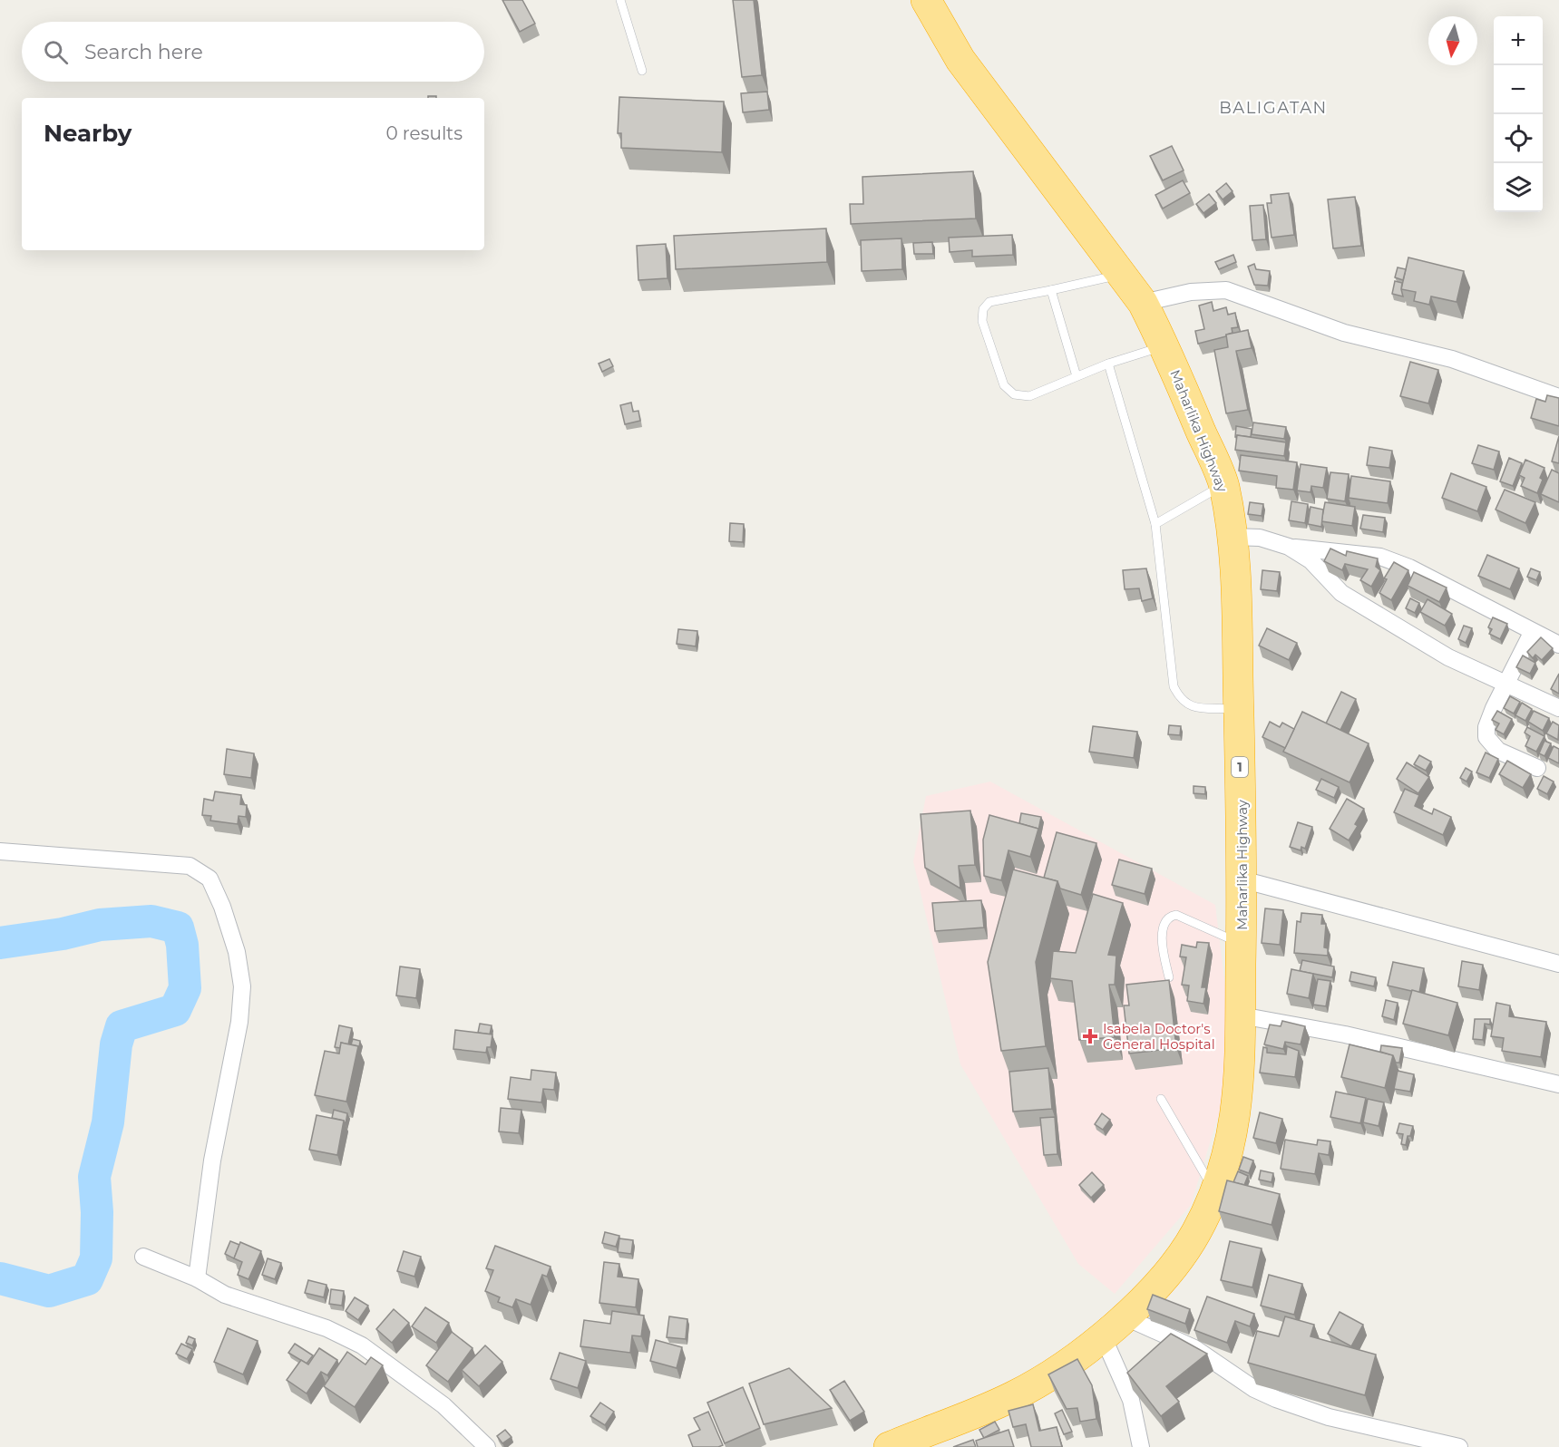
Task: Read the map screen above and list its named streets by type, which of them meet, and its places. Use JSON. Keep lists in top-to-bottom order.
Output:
{
  "streets": {
    "highway": ["Maharlika Highway", "1"]
  },
  "districts": ["BALIGATAN"],
  "places": {
    "health": ["Isabela Doctor's General Hospital"]
  },
  "north": "bottom",
  "page": {
    "map_buttons": ["+", "−"],
    "search": "Search here",
    "heading": ["Nearby", "0 results"]
  }
}
